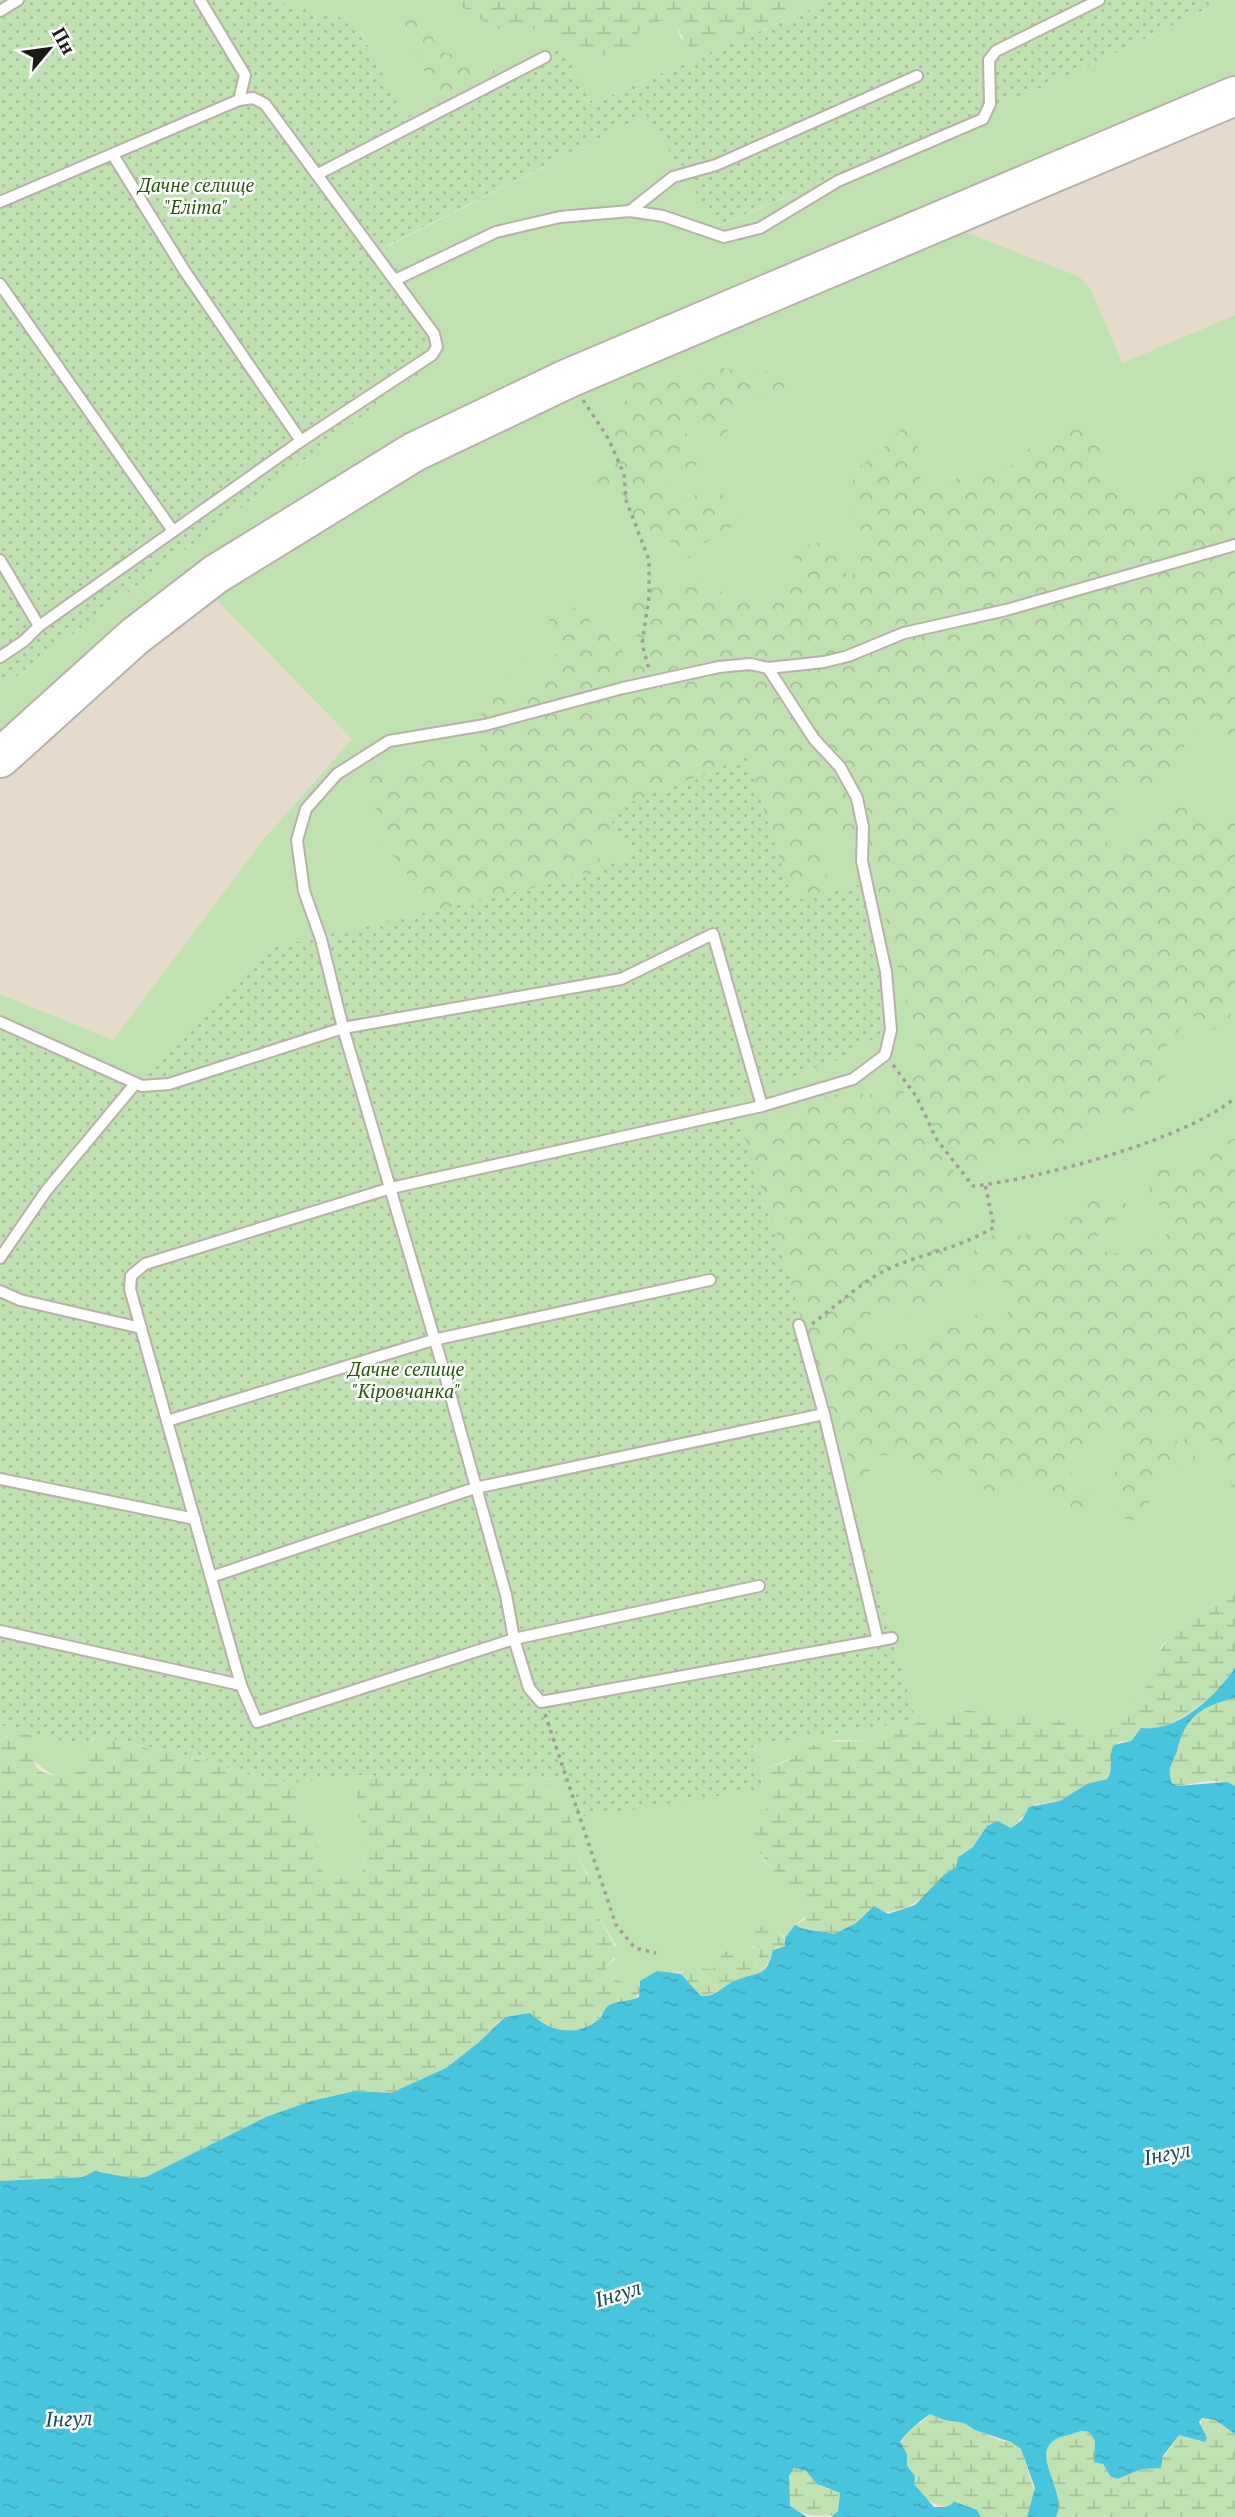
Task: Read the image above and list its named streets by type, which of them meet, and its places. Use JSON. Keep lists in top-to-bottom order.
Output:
{
  "water": ["Інгул"],
  "parks": ["Дачне селище \"Еліта\"", "Дачне селище \"Кіровчанка\""],
  "north": "top right"
}
